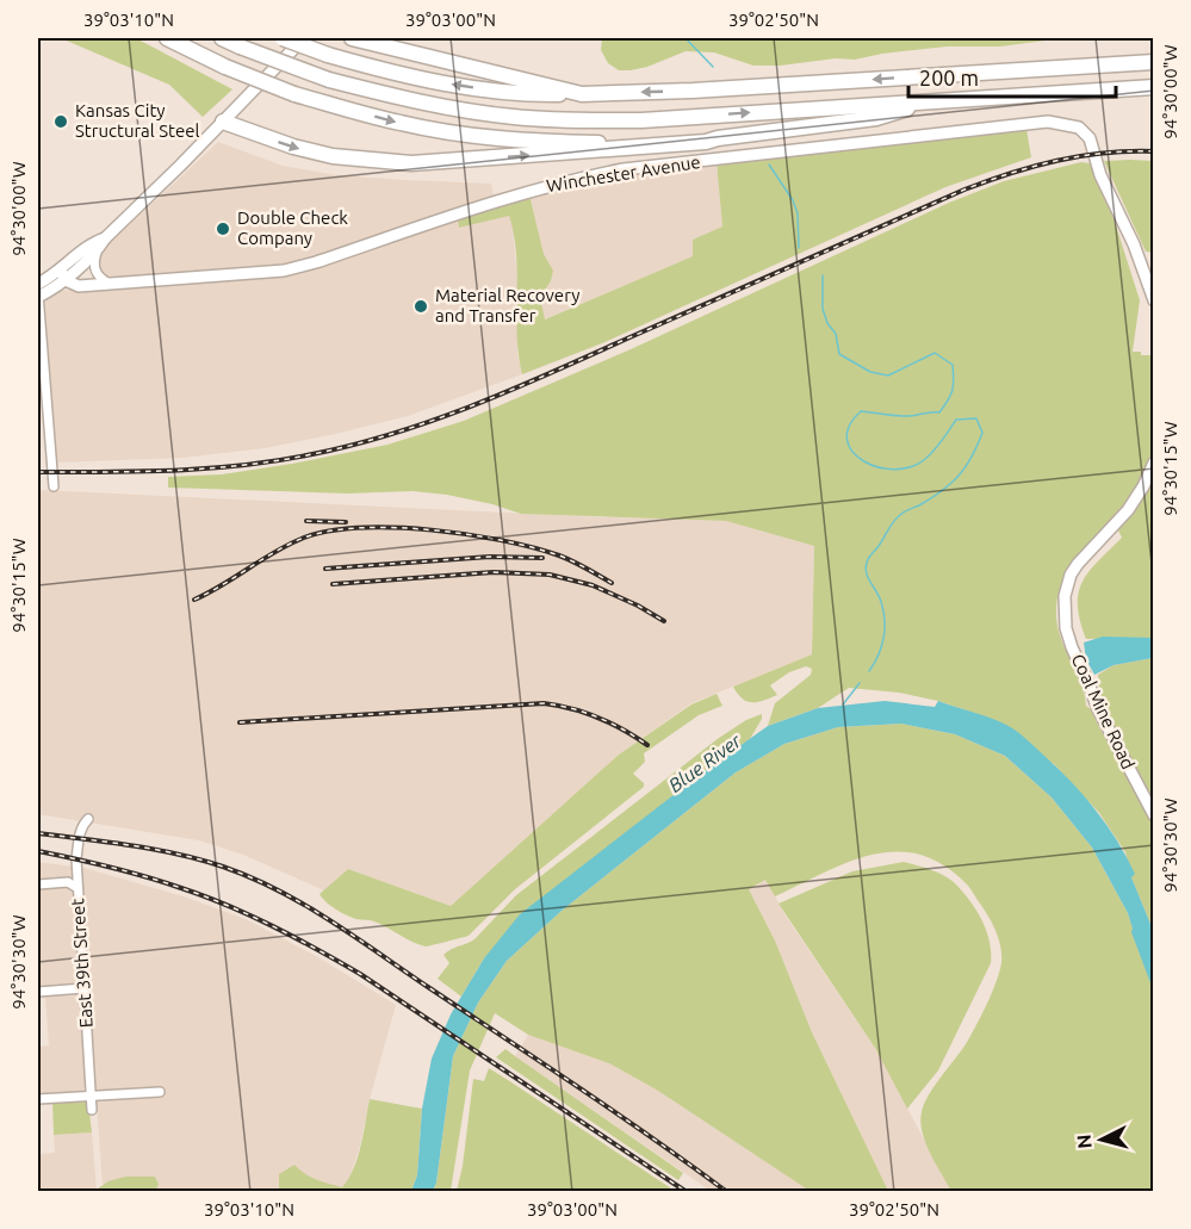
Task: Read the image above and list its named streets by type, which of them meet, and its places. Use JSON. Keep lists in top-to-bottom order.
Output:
{
  "streets": {
    "street": ["Winchester Avenue", "Coal Mine Road", "East 39th Street"]
  },
  "water": ["Blue River"],
  "places": ["Kansas City Structural Steel", "Double Check Company", "Material Recovery and Transfer"],
  "scale_bar": "200 m",
  "north": "left",
  "coordinates": [
    "39°03'10\"N",
    "39°03'00\"N",
    "39°02'50\"N",
    "94°30'00\"W",
    "94°30'15\"W",
    "94°30'30\"W"
  ]
}
